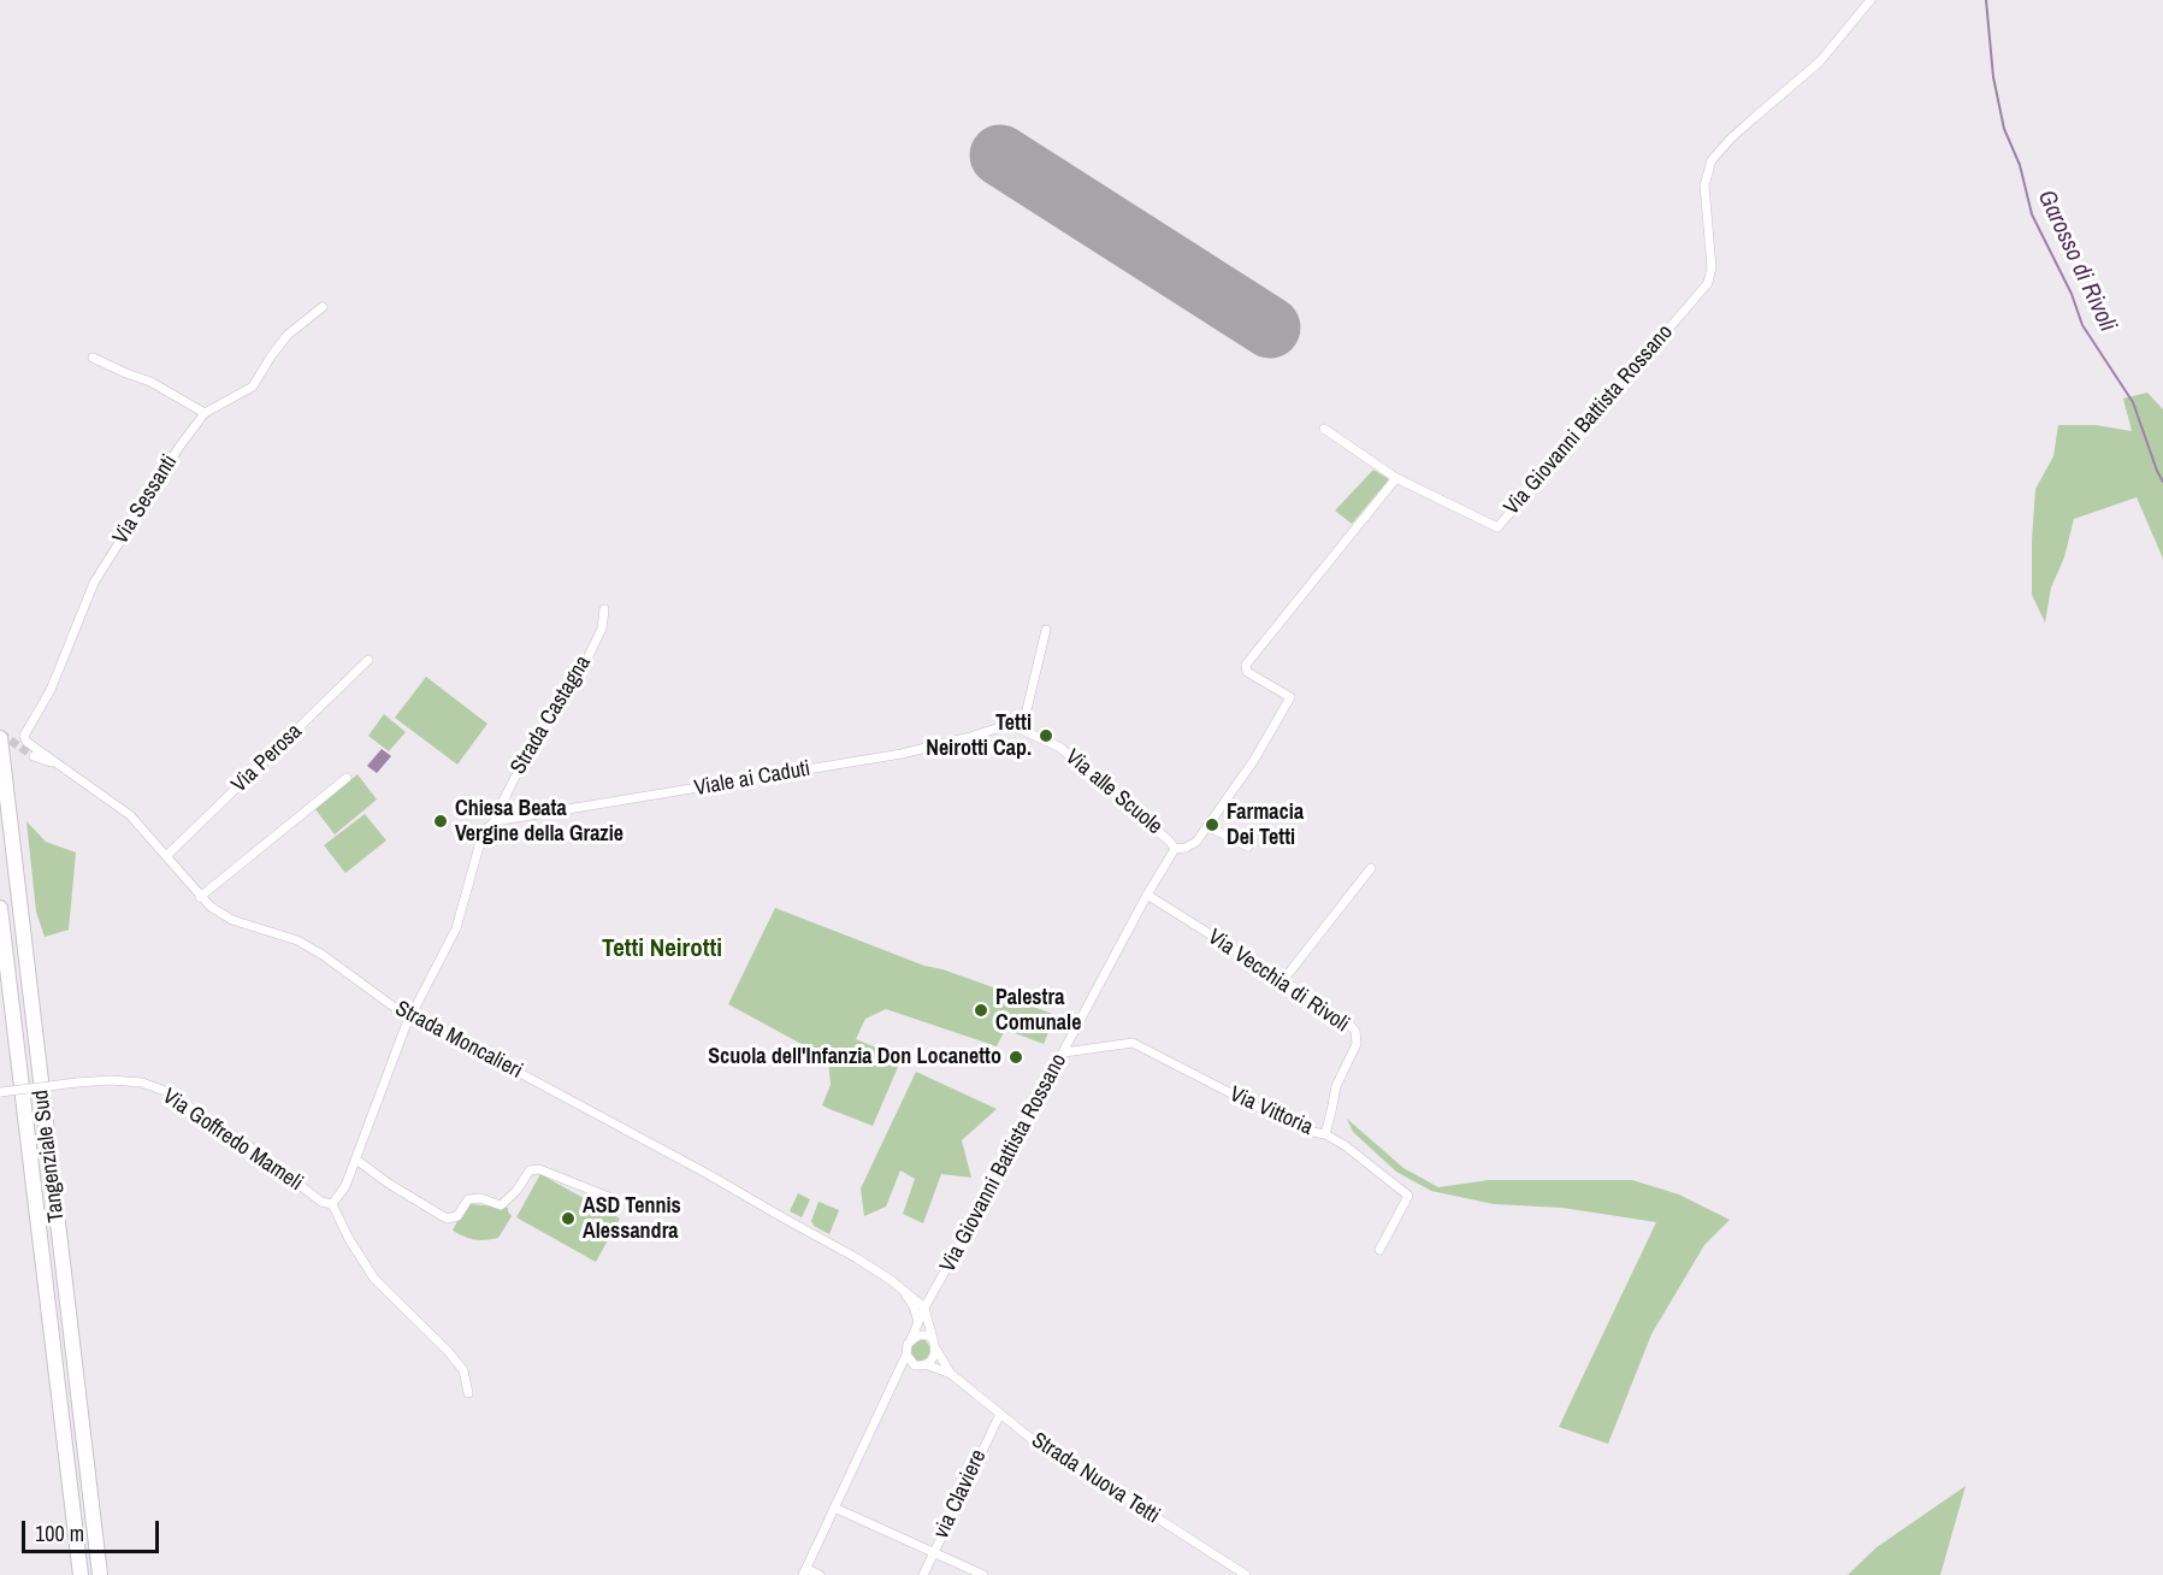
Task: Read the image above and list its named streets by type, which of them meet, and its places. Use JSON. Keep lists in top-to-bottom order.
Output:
{
  "streets": {
    "highway": ["Tangenziale Sud"],
    "street": [
      "Via Giovanni Battista Rossano",
      "Via Sessanti",
      "Strada Castagna",
      "Via Perosa",
      "Viale ai Caduti",
      "Via alle Scuole",
      "Via Vecchia di Rivoli",
      "Strada Moncalieri",
      "Via Vittoria",
      "Via Goffredo Mameli",
      "Strada Nuova Tetti",
      "via Claviere"
    ]
  },
  "crossings": [
    ["Via Giovanni Battista Rossano", "Via alle Scuole"],
    ["Via Giovanni Battista Rossano", "Via Vecchia di Rivoli"],
    ["Via Giovanni Battista Rossano", "Strada Moncalieri"],
    ["Via Giovanni Battista Rossano", "Via Vittoria"],
    ["Via Giovanni Battista Rossano", "Strada Nuova Tetti"],
    ["Via Sessanti", "Strada Moncalieri"],
    ["Strada Castagna", "Viale ai Caduti"],
    ["Strada Castagna", "Strada Moncalieri"],
    ["Strada Castagna", "Via Goffredo Mameli"],
    ["Via Perosa", "Strada Moncalieri"],
    ["Viale ai Caduti", "Via alle Scuole"],
    ["Via Vecchia di Rivoli", "Via Vittoria"],
    ["Strada Nuova Tetti", "via Claviere"]
  ],
  "districts": ["Tetti Neirotti"],
  "water": ["Garosso di Rivoli"],
  "places": [
    "Tetti Neirotti Cap.",
    "Chiesa Beata Vergine della Grazie",
    "Farmacia Dei Tetti",
    "Palestra Comunale",
    "Scuola dell'Infanzia Don Locanetto",
    "ASD Tennis Alessandra"
  ],
  "scale_bar": "100 m"
}
